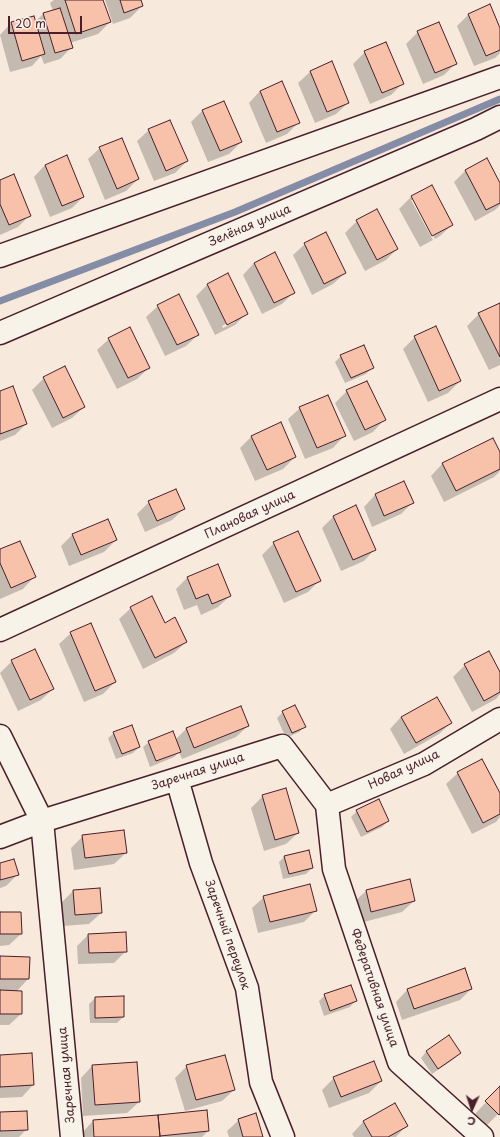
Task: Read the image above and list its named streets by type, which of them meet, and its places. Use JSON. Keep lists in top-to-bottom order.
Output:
{
  "streets": {
    "street": [
      "Зелёная улица",
      "Плановая улица",
      "Новая улица",
      "Заречная улица",
      "Заречный переулок",
      "Федеративная улица"
    ]
  },
  "crossings": [
    ["Новая улица", "Заречная улица"],
    ["Новая улица", "Федеративная улица"],
    ["Заречная улица", "Заречный переулок"],
    ["Заречная улица", "Федеративная улица"]
  ],
  "scale_bar": "20 m",
  "north": "bottom"
}
